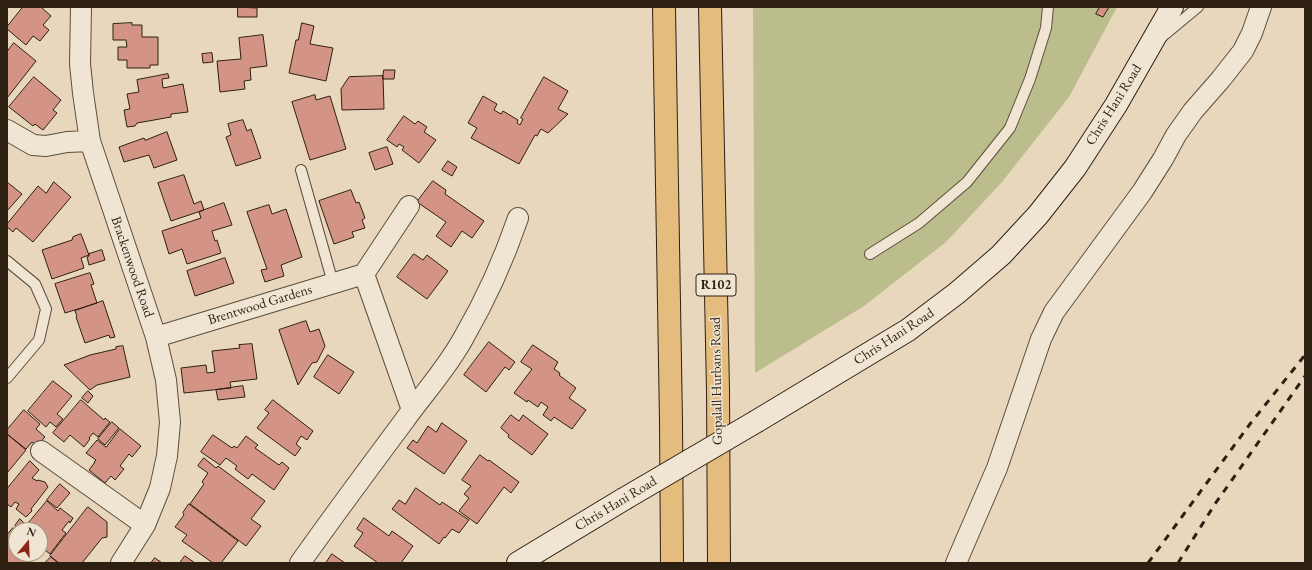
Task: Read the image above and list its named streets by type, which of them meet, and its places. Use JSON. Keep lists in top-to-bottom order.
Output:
{
  "streets": {
    "highway": ["R102", "Gopalall Hurbans Road"],
    "street": ["Chris Hani Road", "Brackenwood Road", "Brentwood Gardens"]
  },
  "crossings": [
    ["Brackenwood Road", "Brentwood Gardens"]
  ],
  "north": "top"
}
